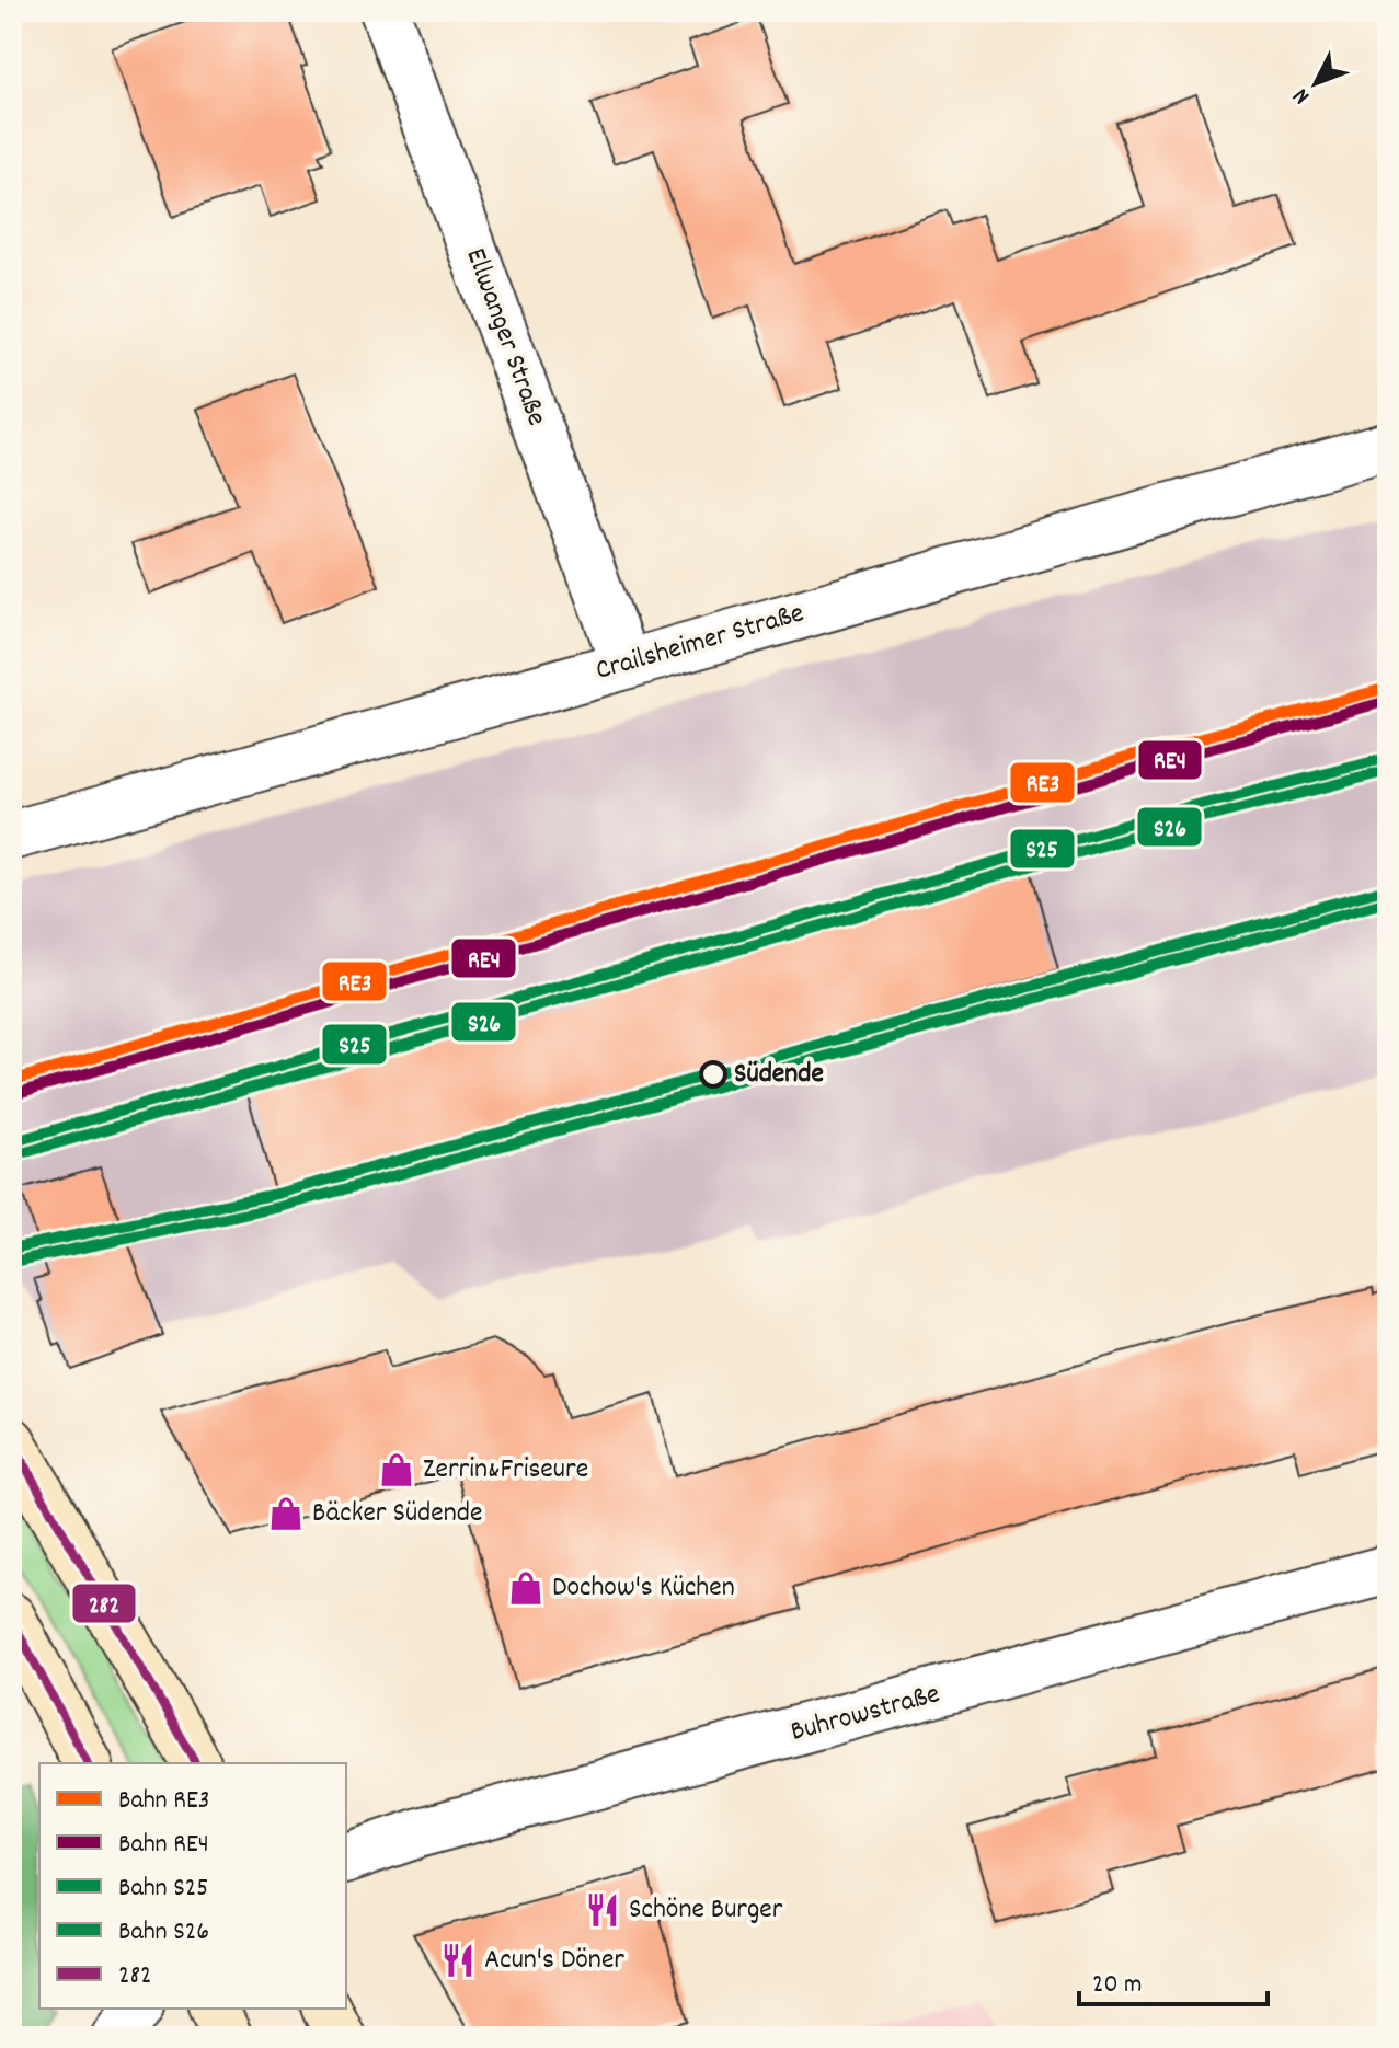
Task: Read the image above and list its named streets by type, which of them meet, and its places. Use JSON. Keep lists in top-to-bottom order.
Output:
{
  "streets": {
    "street": ["Ellwanger Straße", "Crailsheimer Straße", "Buhrowstraße"]
  },
  "crossings": [
    ["Ellwanger Straße", "Crailsheimer Straße"]
  ],
  "places": {
    "other": ["Südende"],
    "shop": ["Zerrin&Friseure", "Bäcker Südende", "Dochow's Küchen"],
    "restaurant": ["Schöne Burger", "Acun's Döner"]
  },
  "lines": [
    "rail line RE3",
    "rail line RE4",
    "rail line S25",
    "rail line S26",
    "transit line 282"
  ],
  "legend": [
    "Bahn RE3",
    "Bahn RE4",
    "Bahn S25",
    "Bahn S26",
    "282"
  ],
  "scale_bar": "20 m",
  "north": "bottom left"
}
